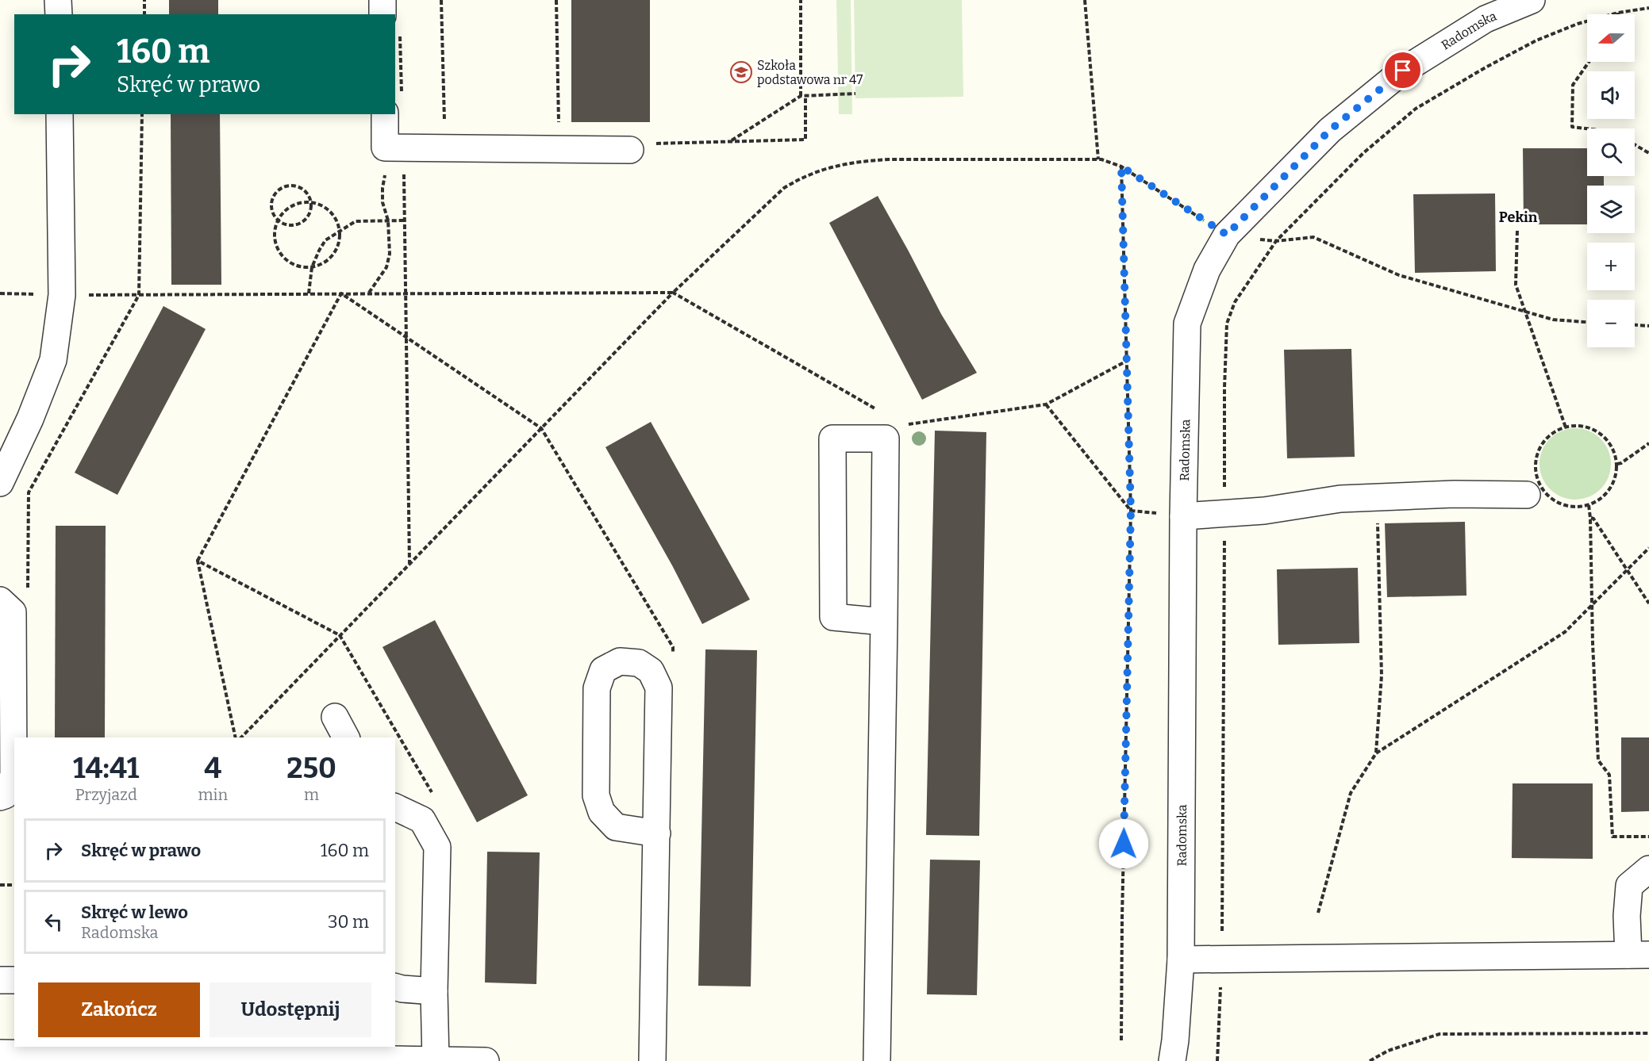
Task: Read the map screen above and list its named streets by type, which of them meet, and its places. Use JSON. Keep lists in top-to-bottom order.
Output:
{
  "streets": {
    "street": ["Radomska"]
  },
  "districts": ["Pekin"],
  "places": {
    "school or university": ["Szkoła podstawowa nr 47"]
  },
  "north": "left",
  "page": {
    "map_buttons": ["+", "−"],
    "turn": ["160 m", "Skręć w prawo"],
    "eta": [
      "14:41",
      "Przyjazd",
      "4",
      "min",
      "250",
      "m"
    ],
    "list": [
      {
        "name": "Skręć w prawo",
        "value": "160 m"
      },
      {
        "name": "Skręć w lewo",
        "note": "Radomska",
        "value": "30 m"
      }
    ],
    "buttons": ["Zakończ", "Udostępnij"]
  }
}
